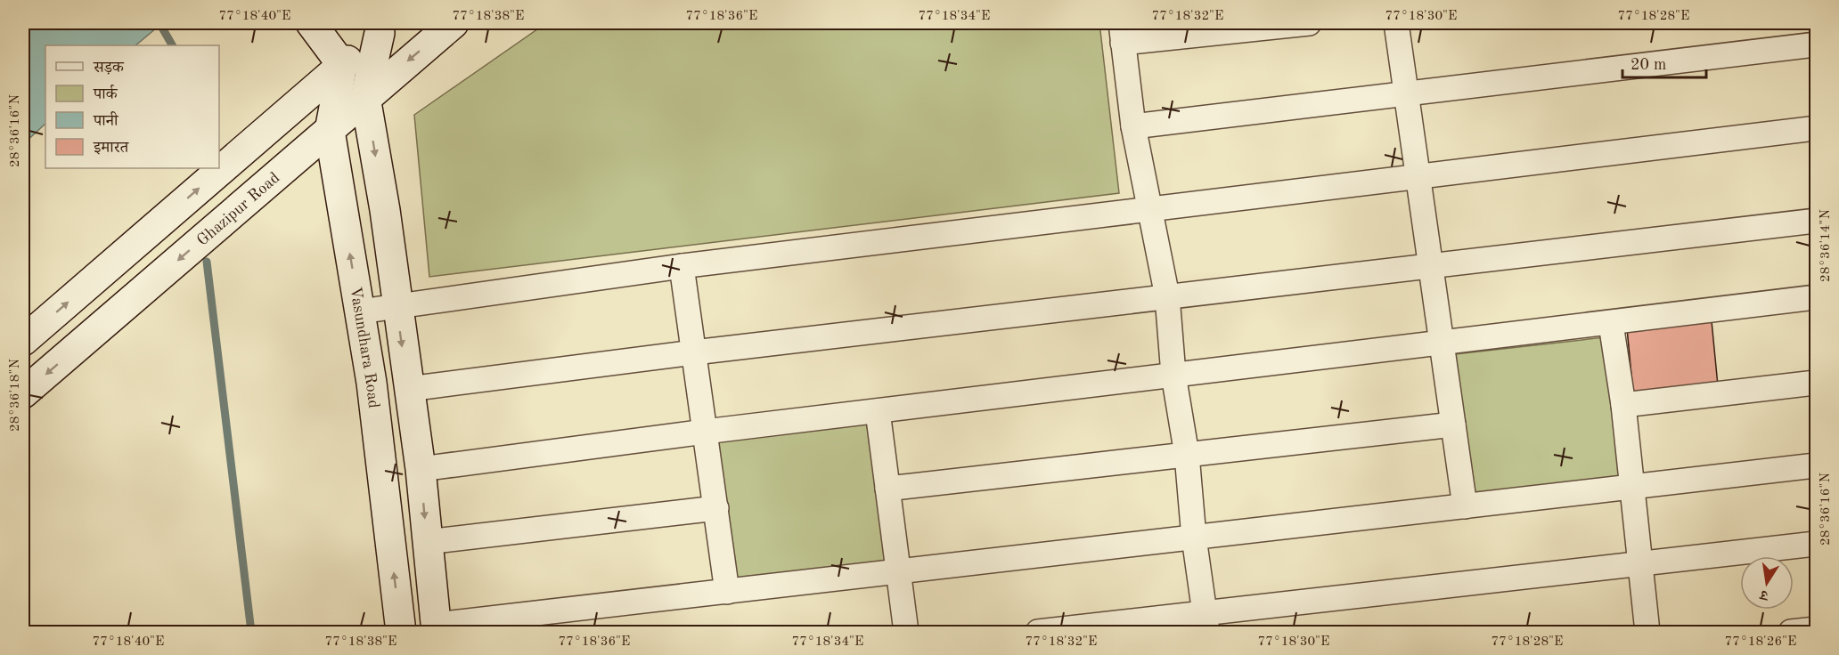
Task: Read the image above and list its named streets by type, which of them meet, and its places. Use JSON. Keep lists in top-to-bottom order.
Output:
{
  "streets": {
    "street": ["Ghazipur Road", "Vasundhara Road"]
  },
  "crossings": [
    ["Ghazipur Road", "Vasundhara Road"]
  ],
  "legend": [
    "सड़क",
    "पार्क",
    "पानी",
    "इमारत"
  ],
  "scale_bar": "20 m",
  "north": "bottom",
  "coordinates": [
    "77°18'40\"E",
    "77°18'38\"E",
    "77°18'36\"E",
    "77°18'34\"E",
    "77°18'32\"E",
    "77°18'30\"E",
    "77°18'28\"E",
    "28°36'16\"N",
    "28°36'14\"N",
    "28°36'18\"N",
    "77°18'26\"E"
  ]
}
